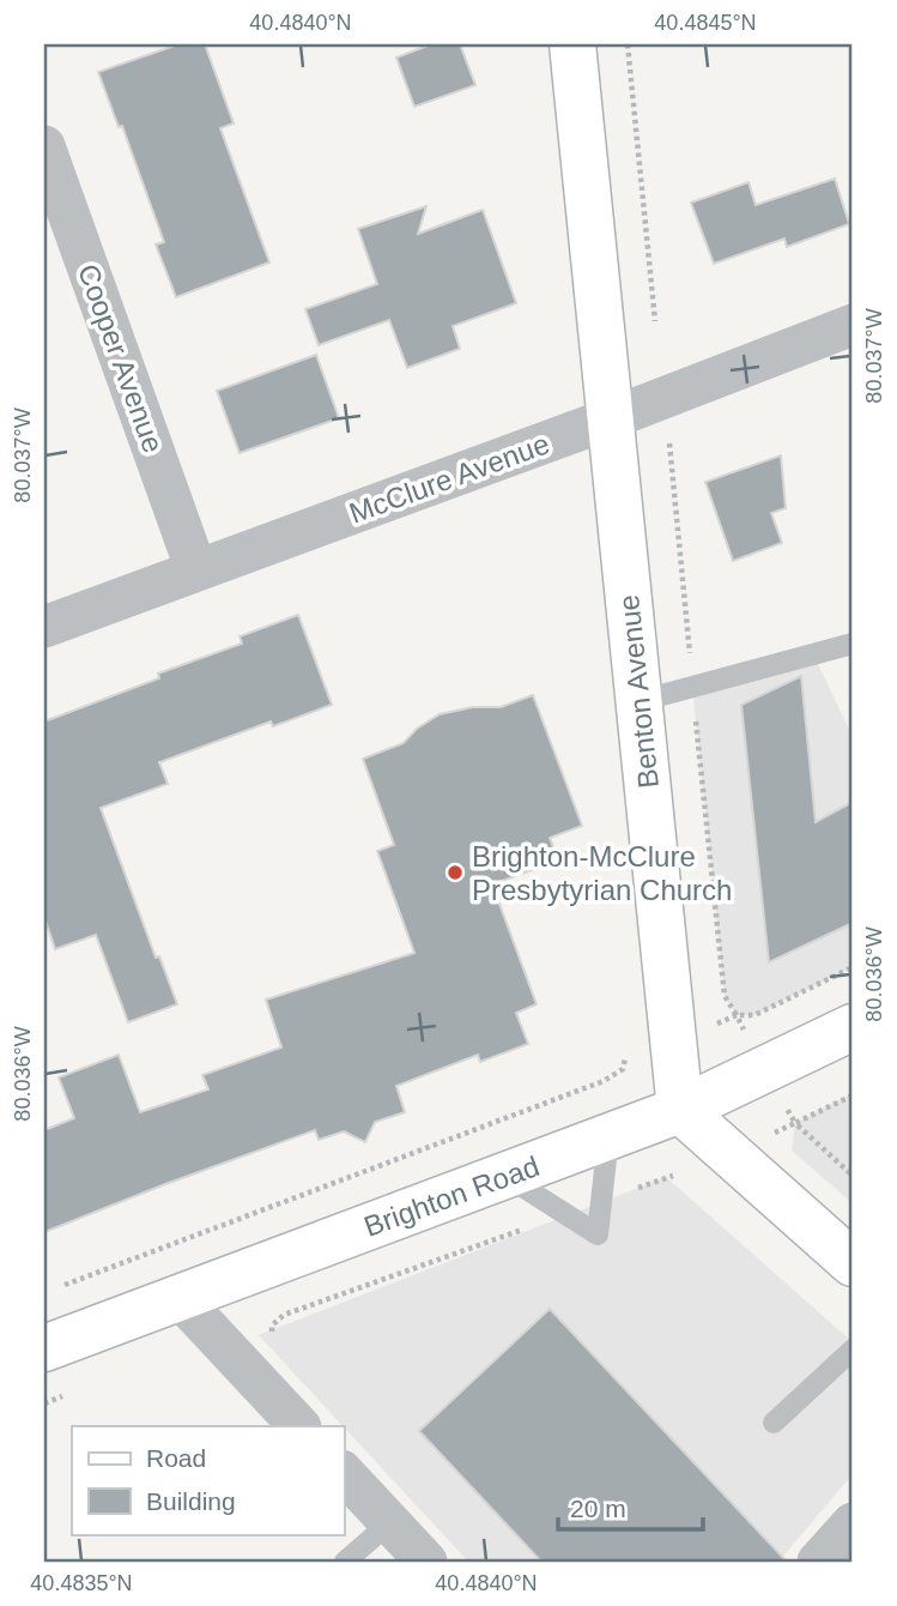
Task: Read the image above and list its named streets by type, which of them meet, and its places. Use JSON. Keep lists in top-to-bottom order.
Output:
{
  "streets": {
    "main road": ["Benton Avenue", "Brighton Road"],
    "street": ["Cooper Avenue", "McClure Avenue"]
  },
  "crossings": [
    ["Cooper Avenue", "McClure Avenue"],
    ["McClure Avenue", "Benton Avenue"],
    ["Benton Avenue", "Brighton Road"]
  ],
  "places": ["Brighton-McClure Presbytyrian Church"],
  "legend": ["Road", "Building"],
  "scale_bar": "20 m",
  "coordinates": [
    "40.4840°N",
    "40.4845°N",
    "80.037°W",
    "80.036°W",
    "40.4835°N"
  ]
}
